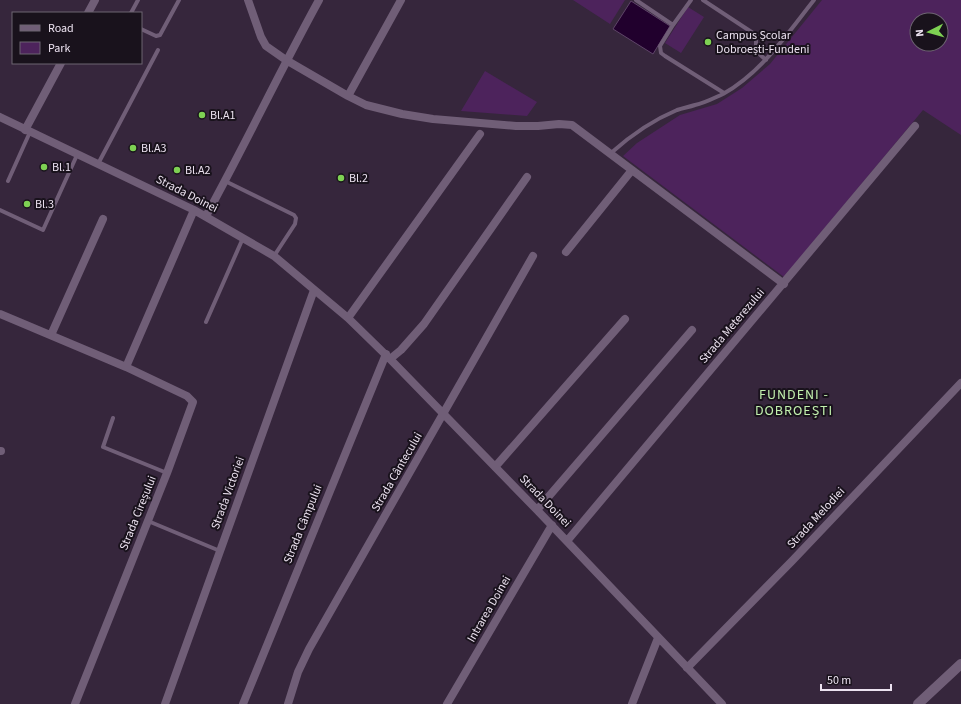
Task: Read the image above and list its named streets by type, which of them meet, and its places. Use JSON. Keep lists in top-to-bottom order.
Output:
{
  "streets": {
    "street": [
      "Strada Doinei",
      "Strada Meterezului",
      "Strada Cântecului",
      "Strada Victoriei",
      "Strada Cireșului",
      "Strada Melodiei",
      "Strada Câmpului",
      "Intrarea Doinei"
    ]
  },
  "crossings": [
    ["Strada Doinei", "Strada Meterezului"],
    ["Strada Doinei", "Strada Cântecului"],
    ["Strada Doinei", "Strada Victoriei"],
    ["Strada Doinei", "Strada Melodiei"],
    ["Strada Doinei", "Strada Câmpului"],
    ["Strada Doinei", "Intrarea Doinei"]
  ],
  "districts": ["FUNDENI - DOBROEȘTI"],
  "places": [
    "Campus Școlar Dobroești-Fundeni",
    "Bl.A1",
    "Bl.A3",
    "Bl.1",
    "Bl.A2",
    "Bl.2",
    "Bl.3"
  ],
  "legend": ["Road", "Park"],
  "scale_bar": "50 m",
  "north": "left"
}
